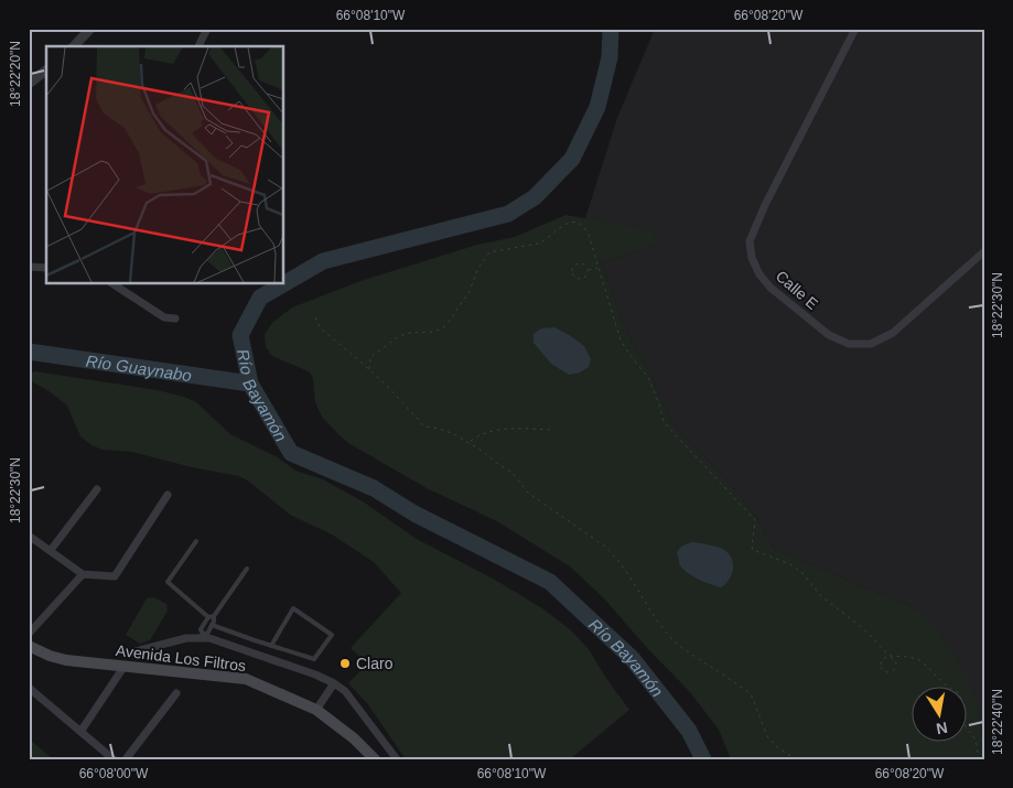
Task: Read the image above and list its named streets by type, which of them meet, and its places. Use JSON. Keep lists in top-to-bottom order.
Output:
{
  "streets": {
    "main road": ["Avenida Los Filtros"],
    "street": ["Calle E"]
  },
  "water": ["Río Guaynabo", "Río Bayamón"],
  "places": ["Claro"],
  "north": "bottom",
  "coordinates": [
    "66°08'10\"W",
    "66°08'20\"W",
    "18°22'20\"N",
    "18°22'30\"N",
    "18°22'40\"N",
    "66°08'00\"W"
  ]
}
